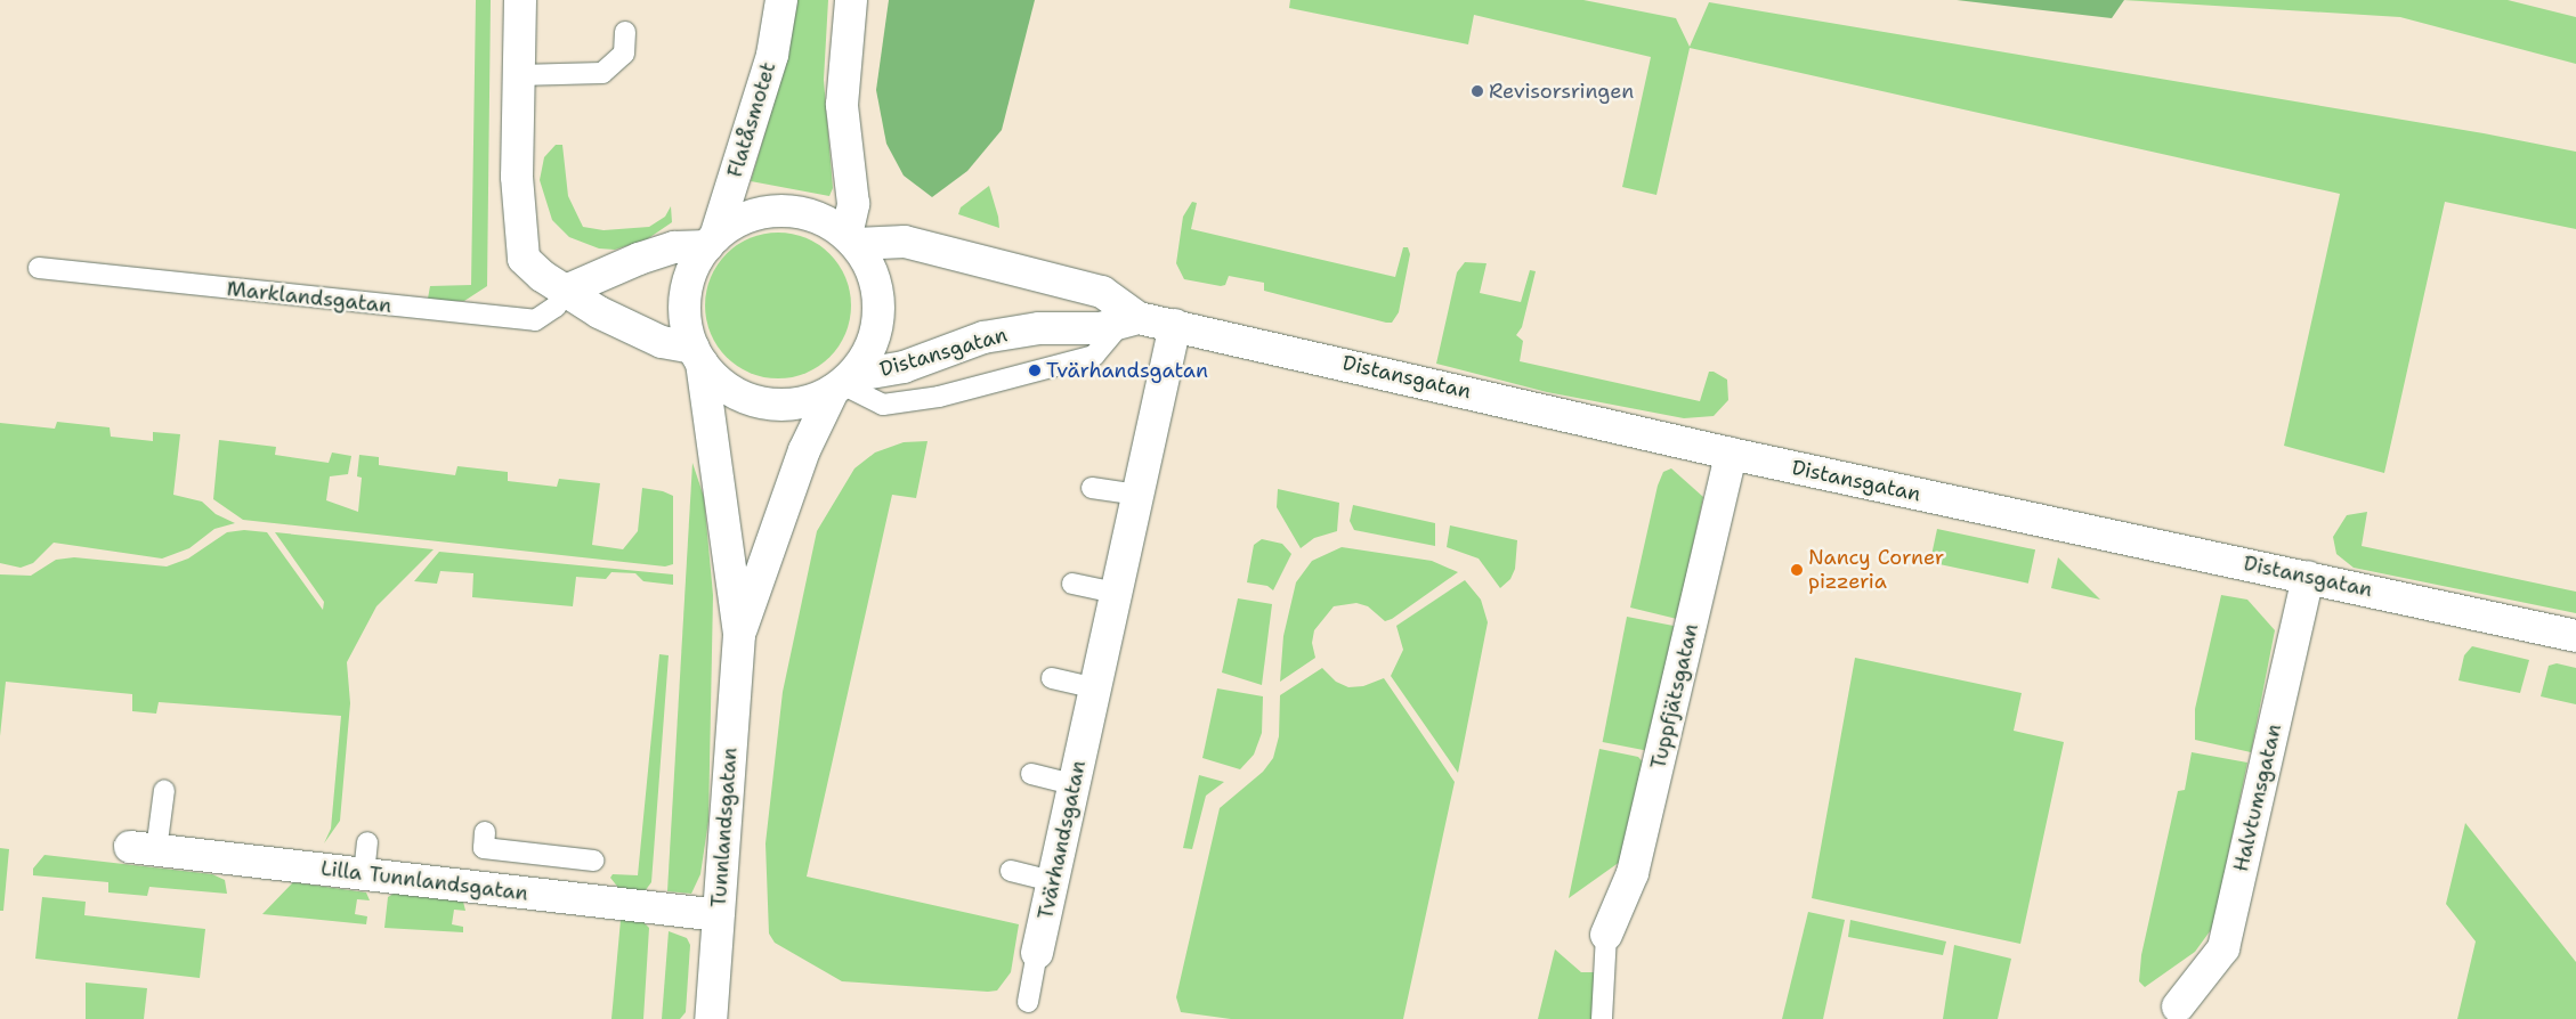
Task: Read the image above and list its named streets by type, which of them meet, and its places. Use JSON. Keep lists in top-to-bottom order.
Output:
{
  "streets": {
    "street": [
      "Flatåsmotet",
      "Marklandsgatan",
      "Distansgatan",
      "Tuppfjätsgatan",
      "Halvtumsgatan",
      "Tunnlandsgatan",
      "Tvärhandsgatan",
      "Lilla Tunnlandsgatan"
    ]
  },
  "crossings": [
    ["Flatåsmotet", "Marklandsgatan"],
    ["Flatåsmotet", "Distansgatan"],
    ["Flatåsmotet", "Tunnlandsgatan"],
    ["Marklandsgatan", "Distansgatan"],
    ["Marklandsgatan", "Tunnlandsgatan"],
    ["Distansgatan", "Tuppfjätsgatan"],
    ["Distansgatan", "Halvtumsgatan"],
    ["Distansgatan", "Tunnlandsgatan"],
    ["Distansgatan", "Tvärhandsgatan"],
    ["Tunnlandsgatan", "Lilla Tunnlandsgatan"]
  ],
  "places": ["Revisorsringen", "Tvärhandsgatan", "Nancy Corner pizzeria"]
}
